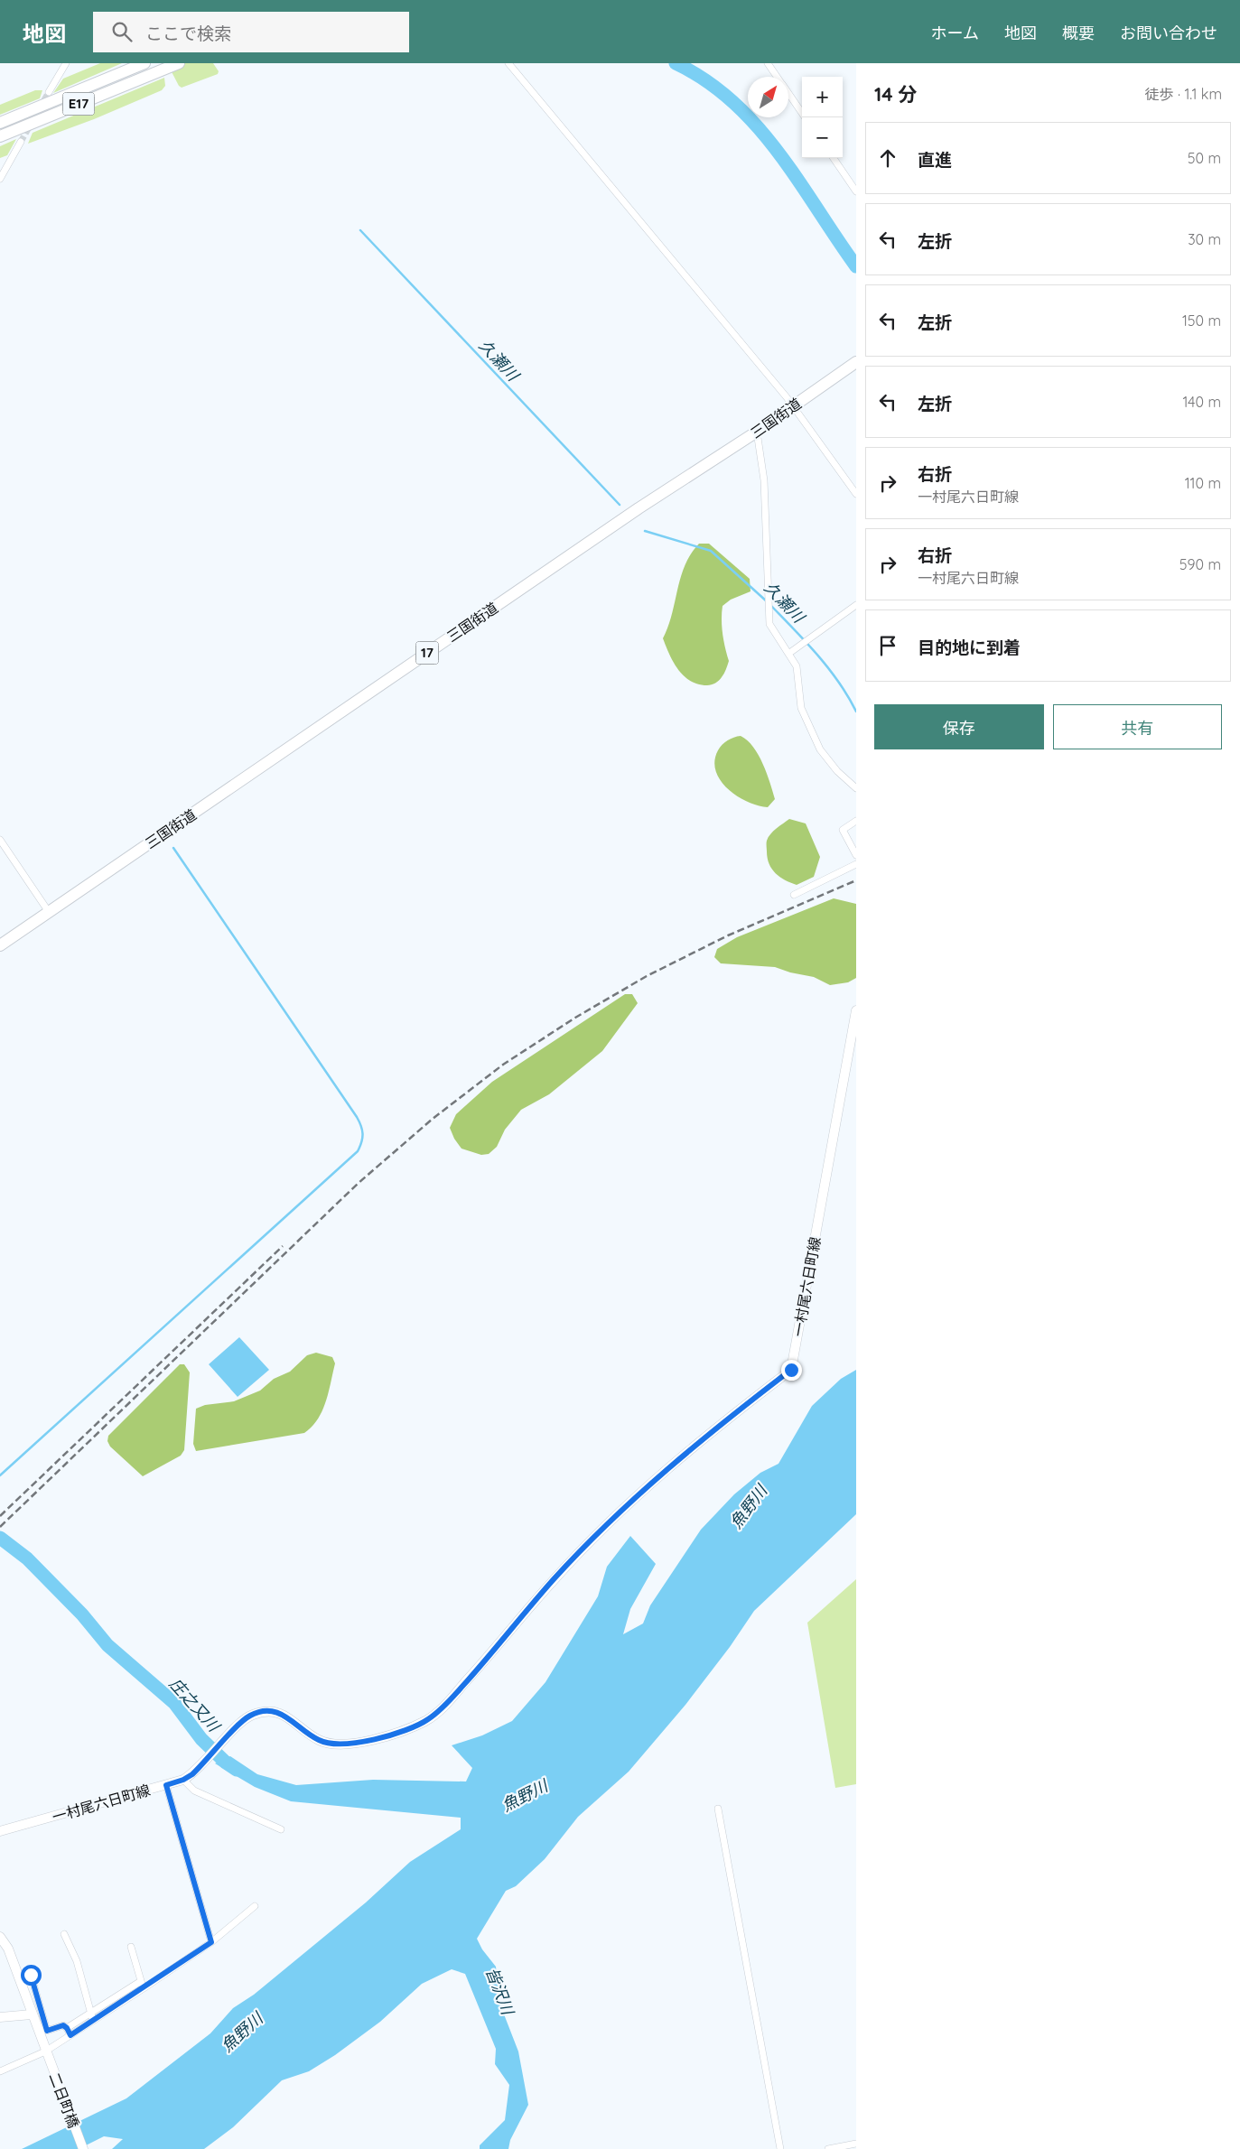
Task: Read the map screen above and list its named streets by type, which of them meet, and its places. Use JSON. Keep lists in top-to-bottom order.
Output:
{
  "streets": {
    "highway": ["E17", "三国街道", "17"],
    "main road": ["一村尾六日町線", "二日町橋"]
  },
  "water": [
    "久瀬川",
    "魚野川",
    "庄之又川",
    "皆沢川"
  ],
  "north": "top right",
  "page": {
    "header": "地図",
    "search": "ここで検索",
    "nav": [
      "ホーム",
      "地図",
      "概要",
      "お問い合わせ"
    ],
    "heading": ["14 分", "徒歩 · 1.1 km"],
    "map_buttons": ["+", "−"],
    "list": [
      ["直進", "50 m"],
      ["左折", "30 m"],
      ["左折", "150 m"],
      ["左折", "140 m"],
      ["右折", "一村尾六日町線", "110 m"],
      ["右折", "一村尾六日町線", "590 m"],
      "目的地に到着"
    ],
    "buttons": ["保存", "共有"]
  }
}
